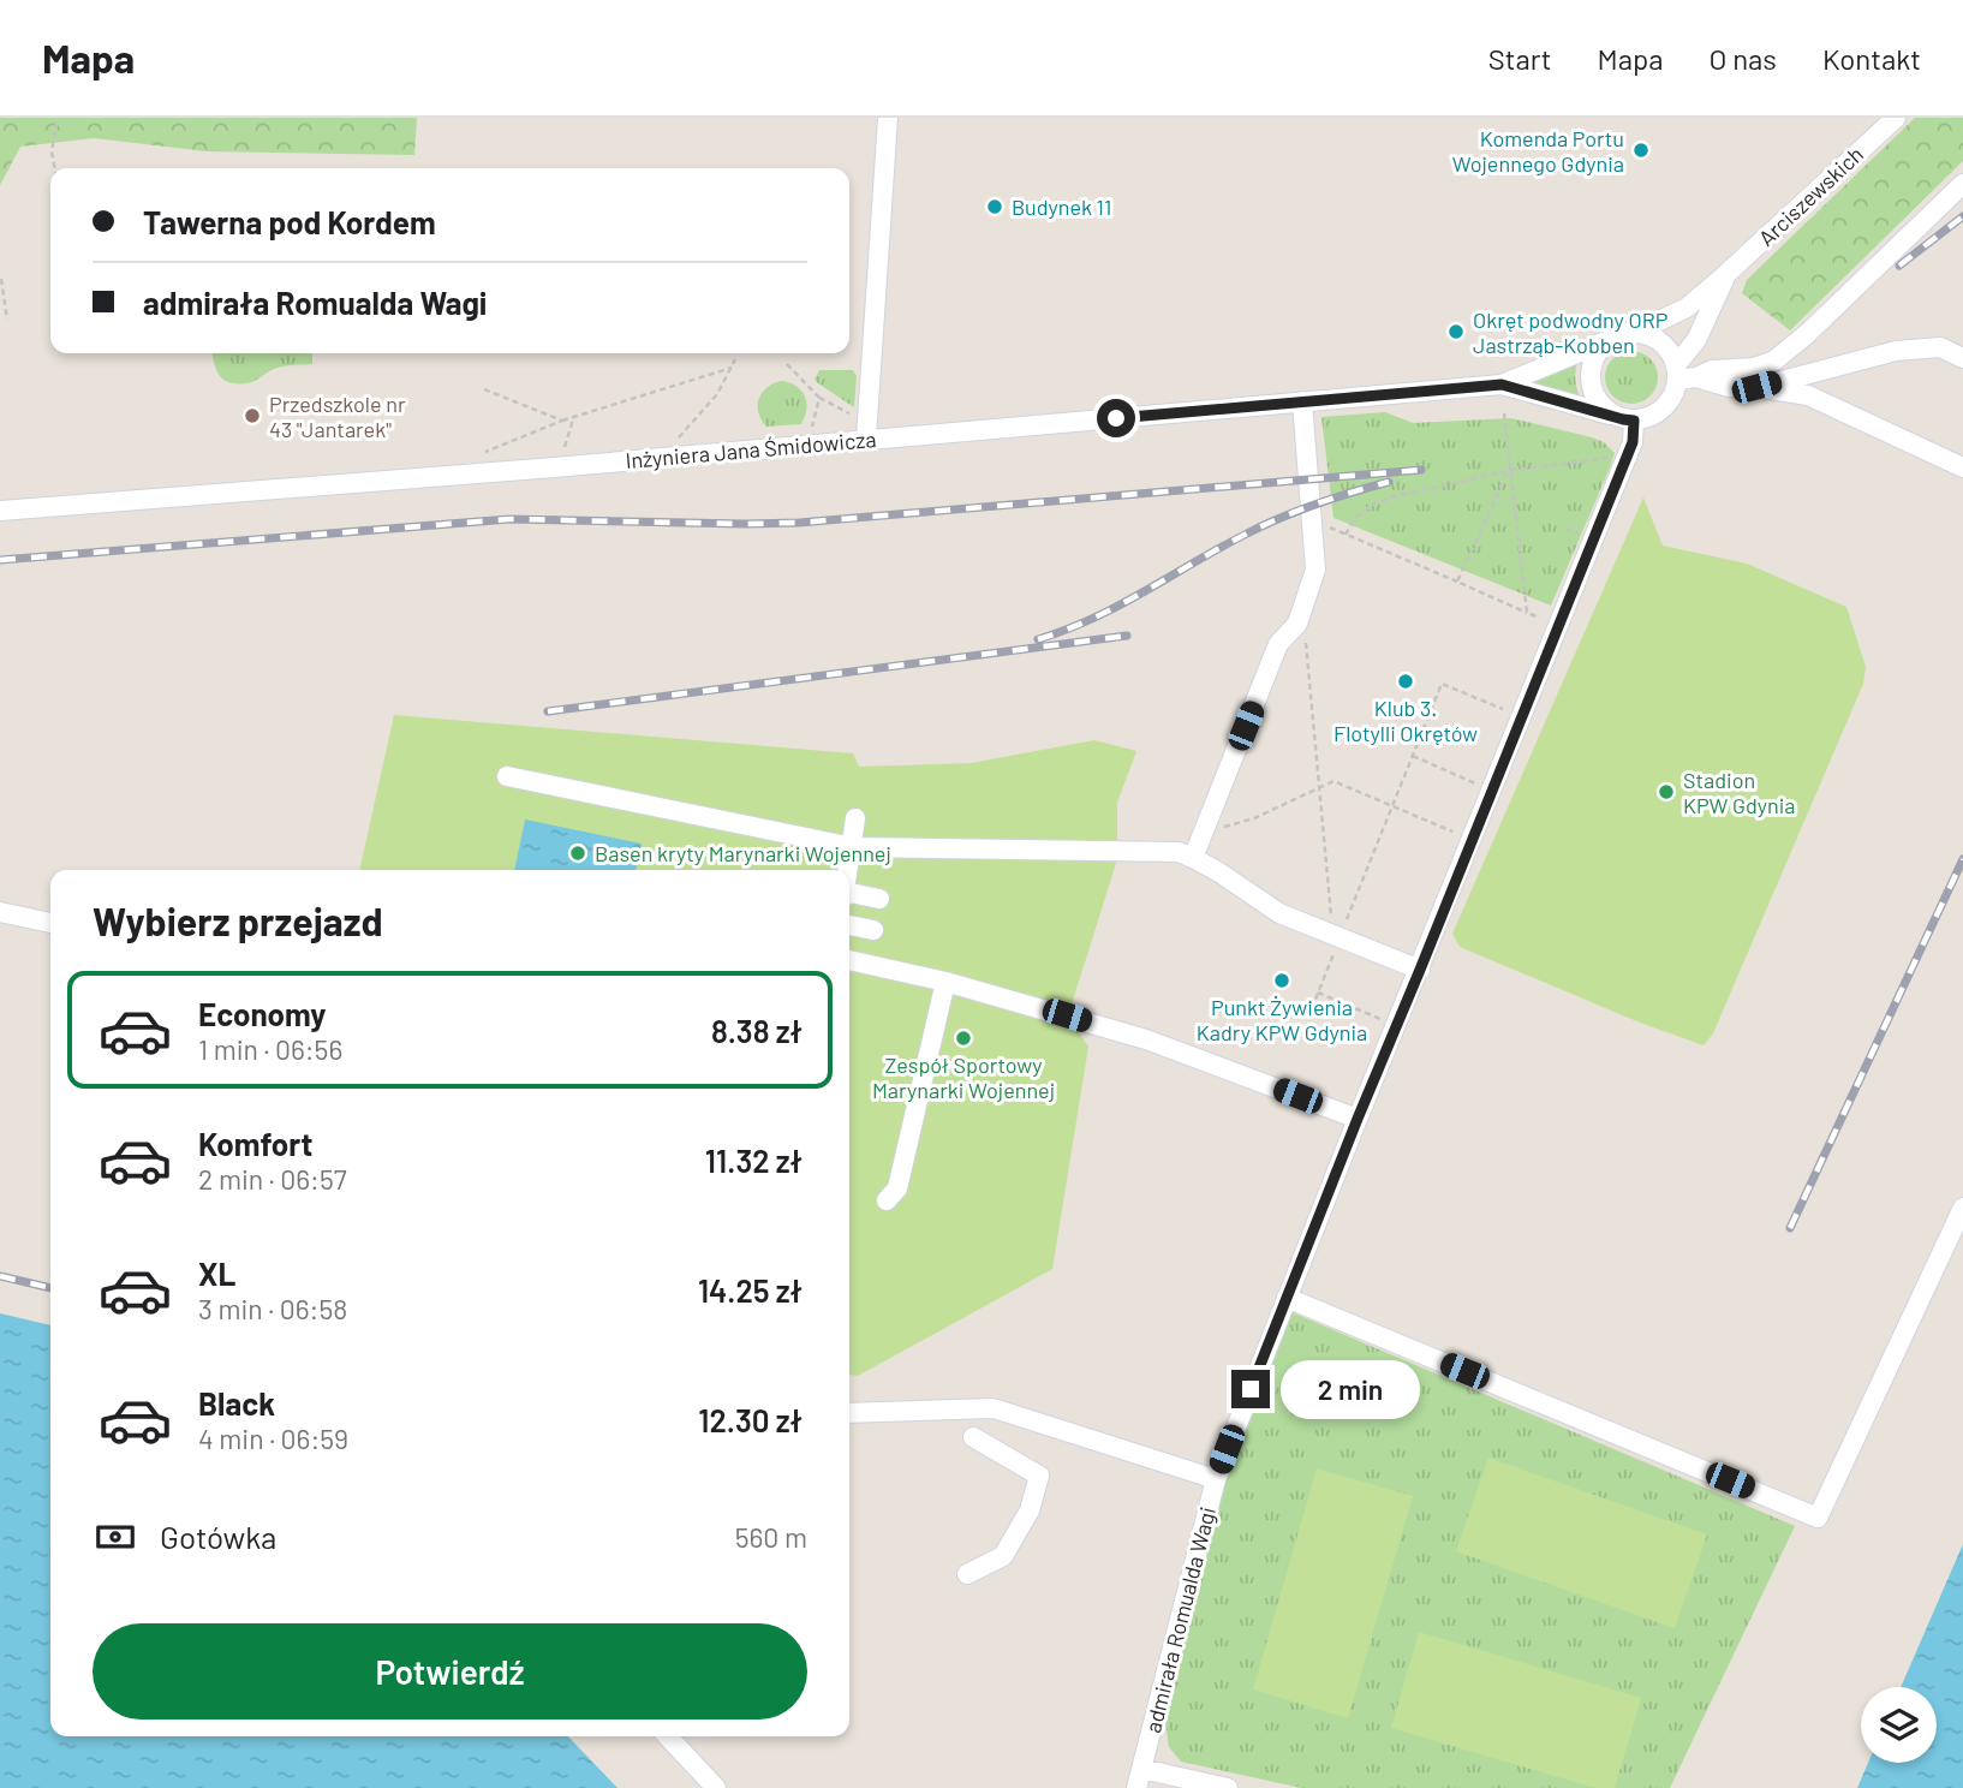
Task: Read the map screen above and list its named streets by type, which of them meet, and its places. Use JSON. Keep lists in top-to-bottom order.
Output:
{
  "streets": {
    "street": ["Arciszewskich", "Inżyniera Jana Śmidowicza", "admirała Romualda Wagi"]
  },
  "crossings": [
    ["Arciszewskich", "Inżyniera Jana Śmidowicza"],
    ["Arciszewskich", "admirała Romualda Wagi"],
    ["Inżyniera Jana Śmidowicza", "admirała Romualda Wagi"]
  ],
  "places": [
    "Komenda Portu Wojennego Gdynia",
    "Budynek 11",
    "Okręt podwodny ORP Jastrząb-Kobben",
    "Przedszkole nr 43 \"Jantarek\"",
    "Klub 3. Flotylli Okrętów",
    "Stadion KPW Gdynia",
    "Basen kryty Marynarki Wojennej",
    "Punkt Żywienia Kadry KPW Gdynia",
    "Zespół Sportowy Marynarki Wojennej"
  ],
  "page": {
    "header": "Mapa",
    "nav": [
      "Start",
      "Mapa",
      "O nas",
      "Kontakt"
    ],
    "banner": ["Tawerna pod Kordem", "admirała Romualda Wagi"],
    "heading": "Wybierz przejazd",
    "list": [
      {
        "name": "Economy",
        "note": "1 min · 06:56",
        "value": "8.38 zł"
      },
      {
        "name": "Komfort",
        "note": "2 min · 06:57",
        "value": "11.32 zł"
      },
      {
        "name": "XL",
        "note": "3 min · 06:58",
        "value": "14.25 zł"
      },
      {
        "name": "Black",
        "note": "4 min · 06:59",
        "value": "12.30 zł"
      }
    ],
    "bubble": "2 min",
    "pay": ["Gotówka", "560 m"],
    "buttons": "Potwierdź"
  }
}
